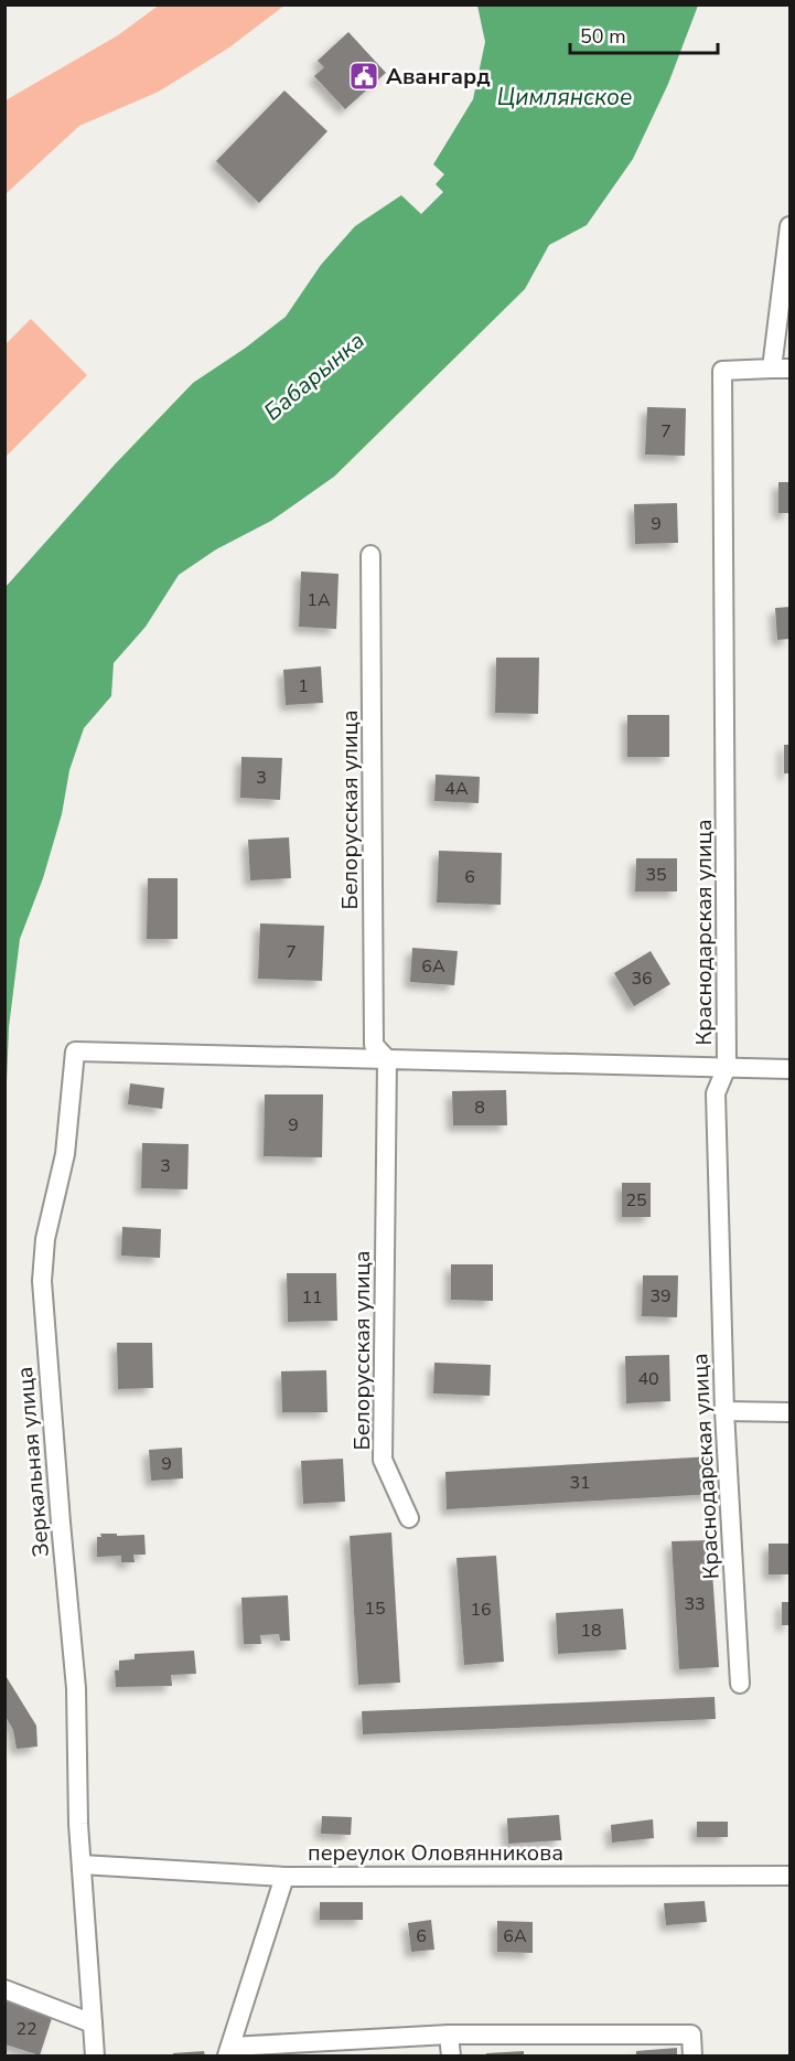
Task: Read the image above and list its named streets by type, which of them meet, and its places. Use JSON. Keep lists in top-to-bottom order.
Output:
{
  "streets": {
    "street": [
      "Белорусская улица",
      "Краснодарская улица",
      "Зеркальная улица",
      "переулок Оловянникова"
    ]
  },
  "crossings": [
    ["Белорусская улица", "Зеркальная улица"],
    ["Зеркальная улица", "переулок Оловянникова"]
  ],
  "water": ["Цимлянское", "Бабарынка"],
  "places": {
    "public building": ["Авангард"]
  },
  "house_numbers": [
    "7",
    "9",
    "1А",
    "1",
    "3",
    "4А",
    "35",
    "6",
    "7",
    "6А",
    "36",
    "8",
    "9",
    "3",
    "25",
    "39",
    "11",
    "40",
    "9",
    "31",
    "33",
    "15",
    "16",
    "18",
    "6",
    "6А",
    "22"
  ],
  "scale_bar": "50 m"
}
